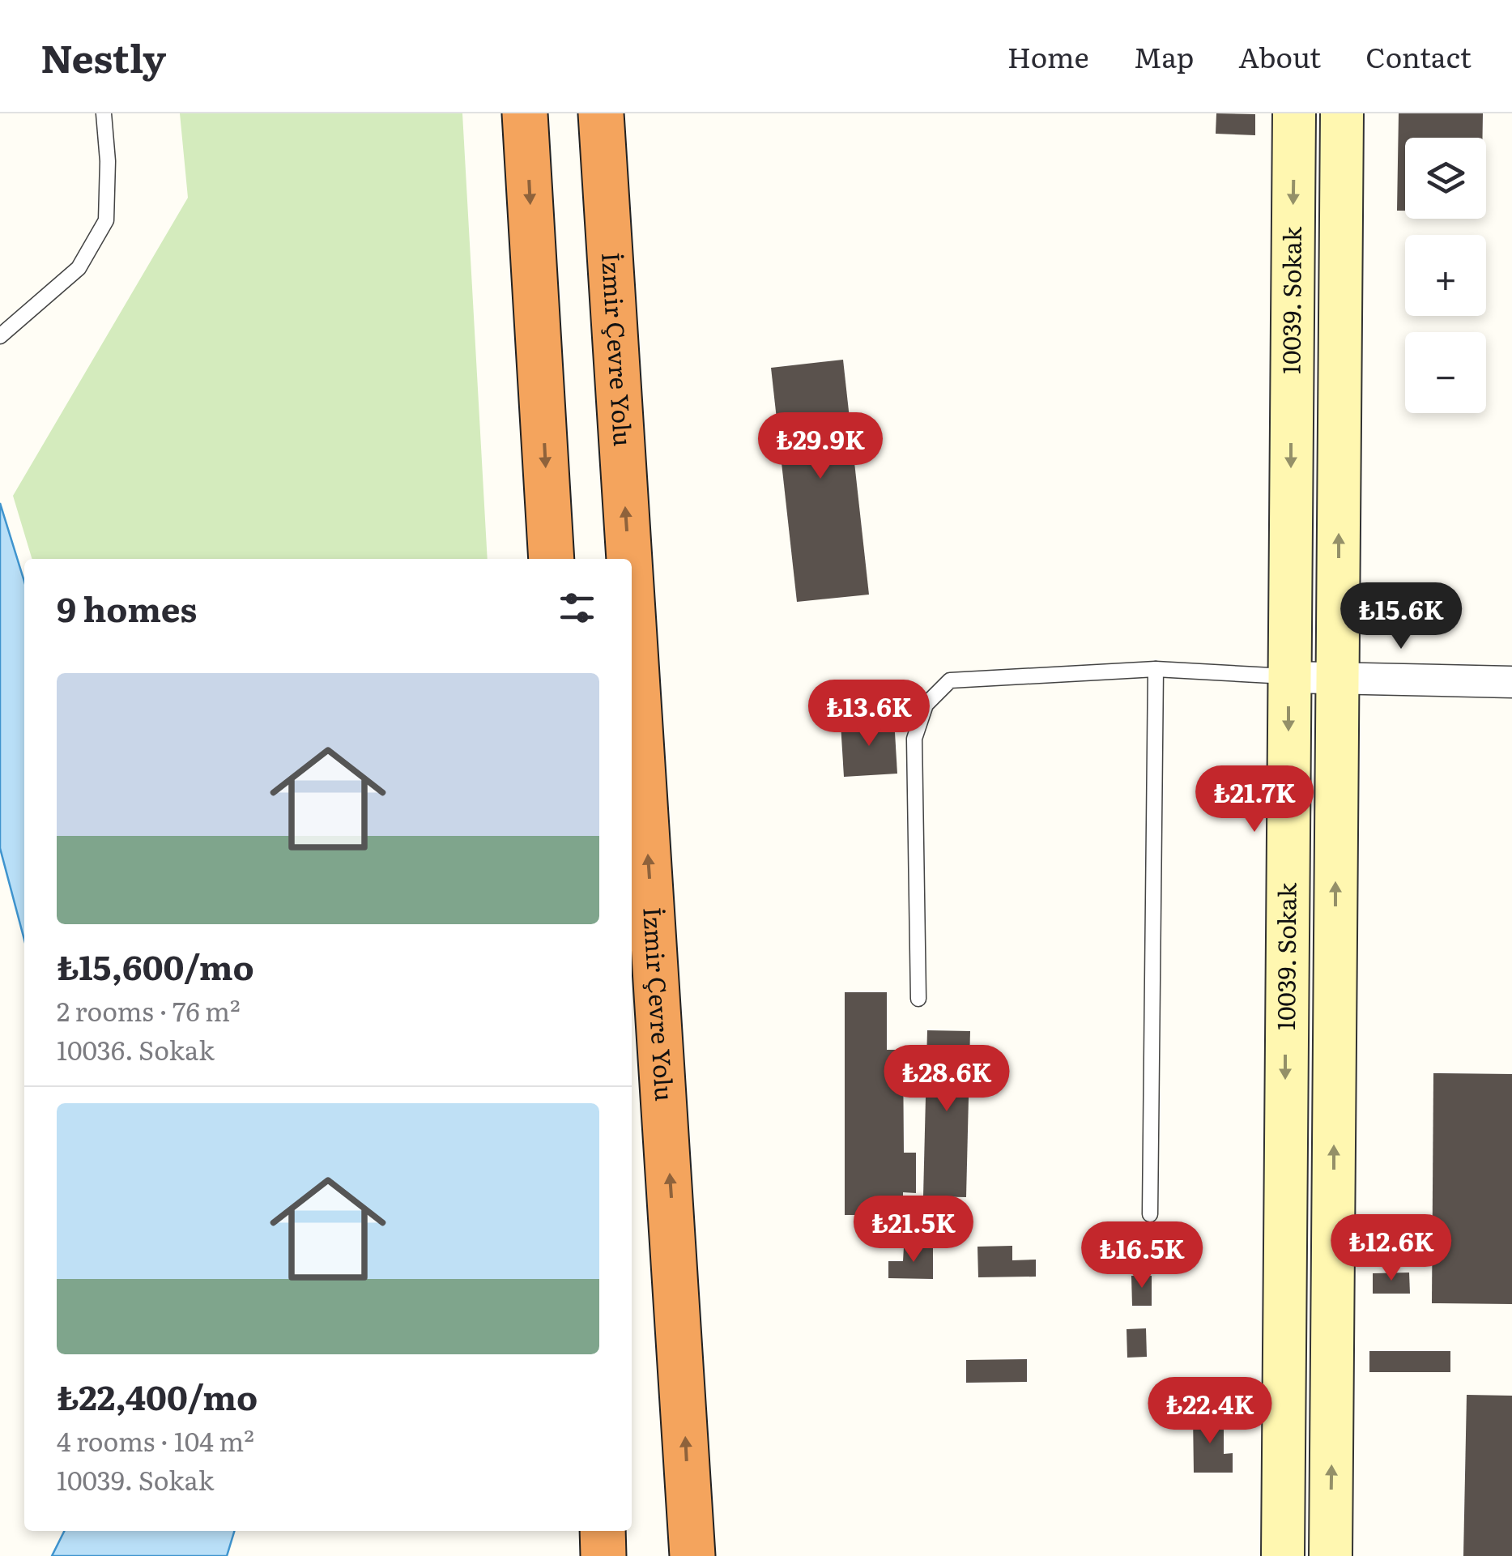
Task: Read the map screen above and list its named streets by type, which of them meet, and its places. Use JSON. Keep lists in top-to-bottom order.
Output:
{
  "streets": {
    "highway": ["İzmir Çevre Yolu"],
    "street": ["10039. Sokak"]
  },
  "page": {
    "header": "Nestly",
    "nav": [
      "Home",
      "Map",
      "About",
      "Contact"
    ],
    "map_buttons": ["+", "−"],
    "price": [
      "₺29.9K",
      "₺15.6K",
      "₺13.6K",
      "₺21.7K",
      "₺28.6K",
      "₺21.5K",
      "₺12.6K",
      "₺16.5K",
      "₺22.4K"
    ],
    "heading": "9 homes",
    "list": [
      {
        "name": "₺15,600/mo",
        "note": "2 rooms · 76 m² · 10036. Sokak"
      },
      {
        "name": "₺22,400/mo",
        "note": "4 rooms · 104 m² · 10039. Sokak"
      }
    ]
  }
}
